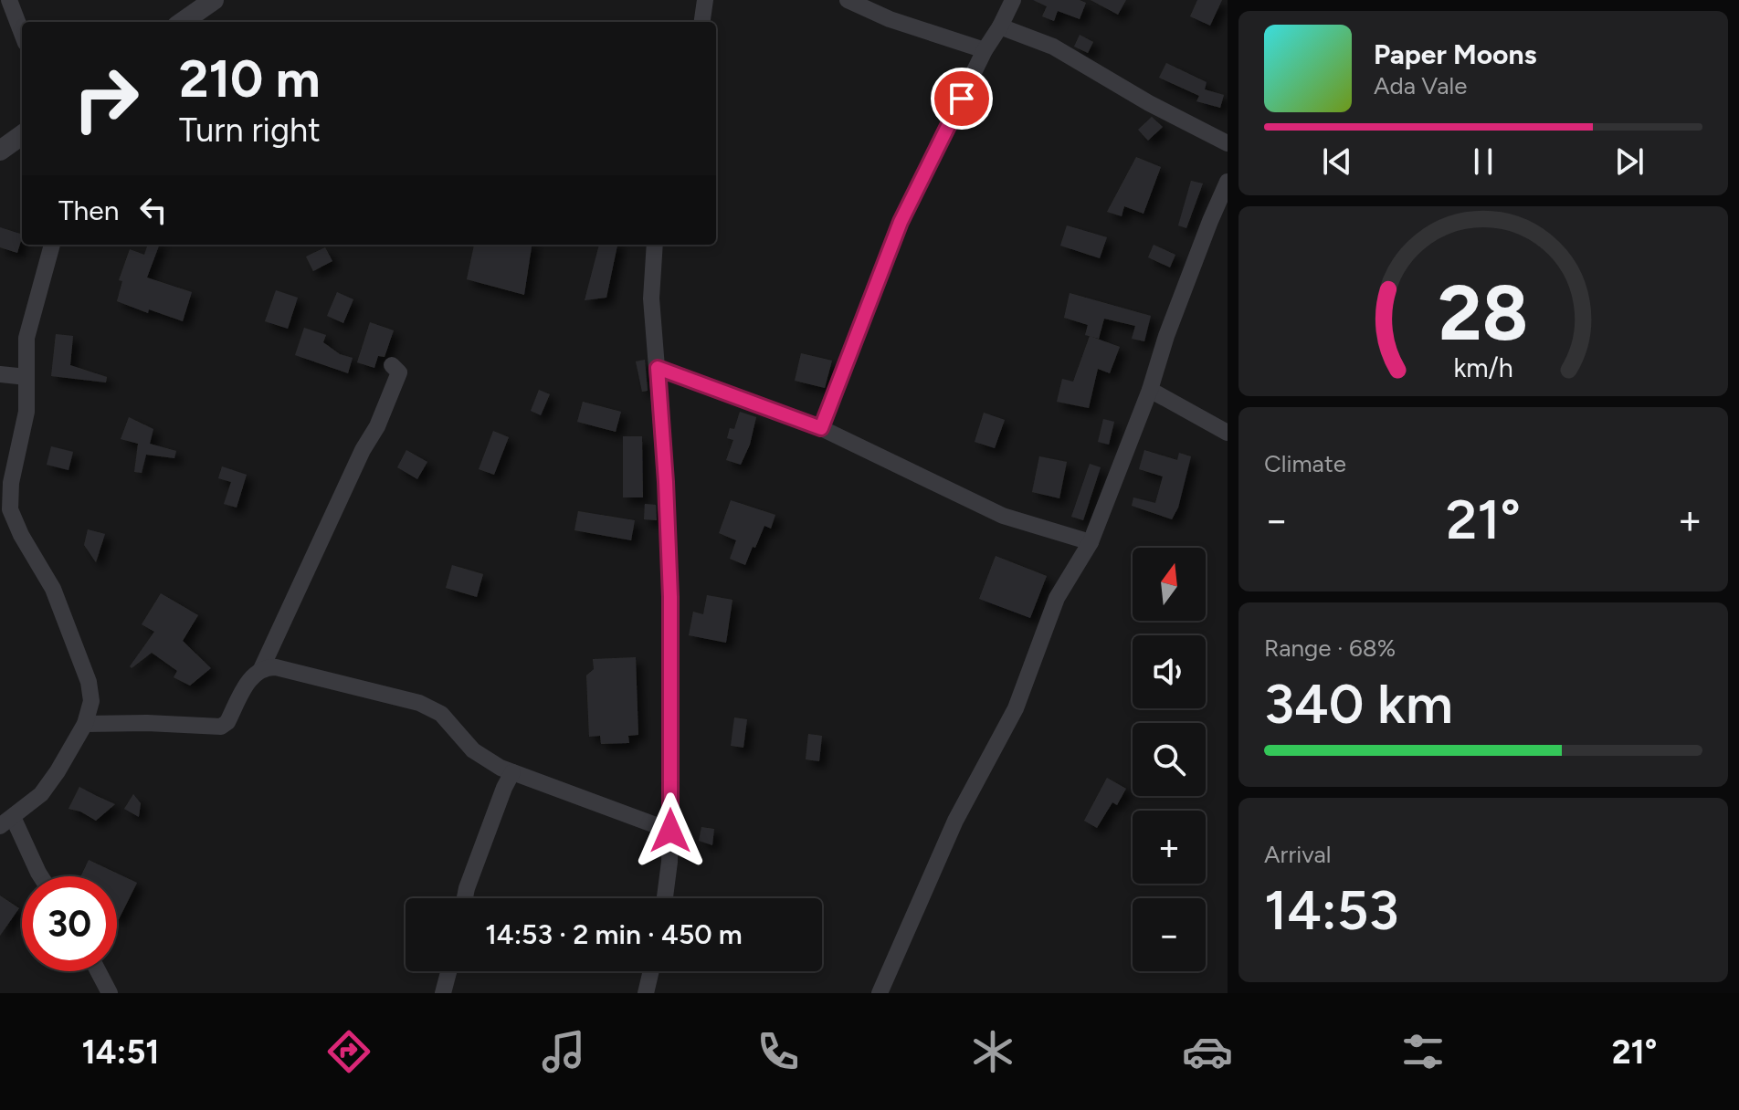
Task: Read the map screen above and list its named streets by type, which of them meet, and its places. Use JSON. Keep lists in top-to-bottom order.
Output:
{
  "north": "top",
  "page": {
    "turn": ["210 m", "Turn right"],
    "song": ["Paper Moons", "Ada Vale"],
    "then": "Then",
    "tile": [
      "Climate",
      ["Range · 68%", "340 km"],
      ["Arrival", "14:53"]
    ],
    "heat": ["−", "21°", "+"],
    "map_buttons": ["+", "−"],
    "limit": "30",
    "trip": "14:53 · 2 min · 450 m",
    "tabs": ["14:51", "21°"],
    "gauge": ["28", "km/h"]
  }
}
